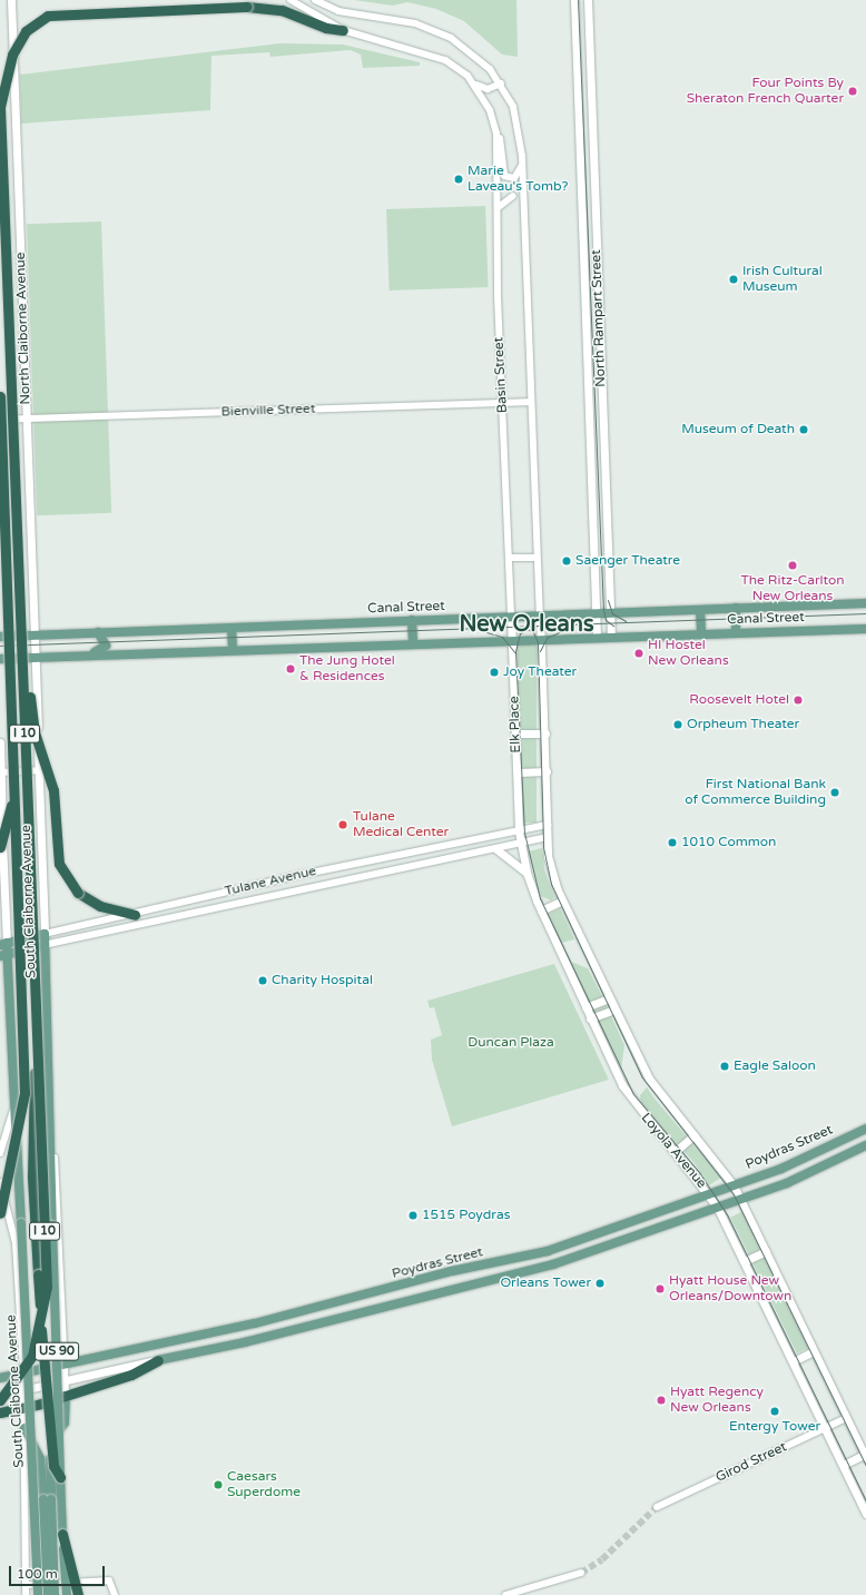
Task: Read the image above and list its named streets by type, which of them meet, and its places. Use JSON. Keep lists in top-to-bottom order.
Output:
{
  "streets": {
    "highway": ["I 10"],
    "main road": [
      "North Rampart Street",
      "North Claiborne Avenue",
      "Canal Street",
      "Elk Place",
      "Tulane Avenue",
      "South Claiborne Avenue",
      "Poydras Street",
      "Loyola Avenue",
      "US 90"
    ],
    "street": ["Basin Street", "Bienville Street", "Girod Street"]
  },
  "crossings": [
    ["North Rampart Street", "Canal Street"],
    ["North Claiborne Avenue", "Bienville Street"],
    ["North Claiborne Avenue", "Canal Street"],
    ["North Claiborne Avenue", "South Claiborne Avenue"],
    ["Basin Street", "Bienville Street"],
    ["Basin Street", "Canal Street"],
    ["Basin Street", "Elk Place"],
    ["Canal Street", "Elk Place"],
    ["Canal Street", "South Claiborne Avenue"],
    ["Elk Place", "Tulane Avenue"],
    ["Elk Place", "Loyola Avenue"],
    ["I 10", "South Claiborne Avenue"],
    ["I 10", "Poydras Street"],
    ["Tulane Avenue", "South Claiborne Avenue"],
    ["Tulane Avenue", "Loyola Avenue"],
    ["South Claiborne Avenue", "Poydras Street"],
    ["Poydras Street", "Loyola Avenue"],
    ["Loyola Avenue", "Girod Street"]
  ],
  "districts": ["New Orleans"],
  "parks": ["Duncan Plaza"],
  "places": [
    "Four Points By Sheraton French Quarter",
    "Marie Laveau's Tomb?",
    "Irish Cultural Museum",
    "Museum of Death",
    "Saenger Theatre",
    "The Ritz-Carlton New Orleans",
    "HI Hostel New Orleans",
    "The Jung Hotel & Residences",
    "Joy Theater",
    "Roosevelt Hotel",
    "Orpheum Theater",
    "First National Bank of Commerce Building",
    "Tulane Medical Center",
    "1010 Common",
    "Charity Hospital",
    "Eagle Saloon",
    "1515 Poydras",
    "Orleans Tower",
    "Hyatt House New Orleans/Downtown",
    "Hyatt Regency New Orleans",
    "Entergy Tower",
    "Caesars Superdome"
  ],
  "scale_bar": "100 m"
}
